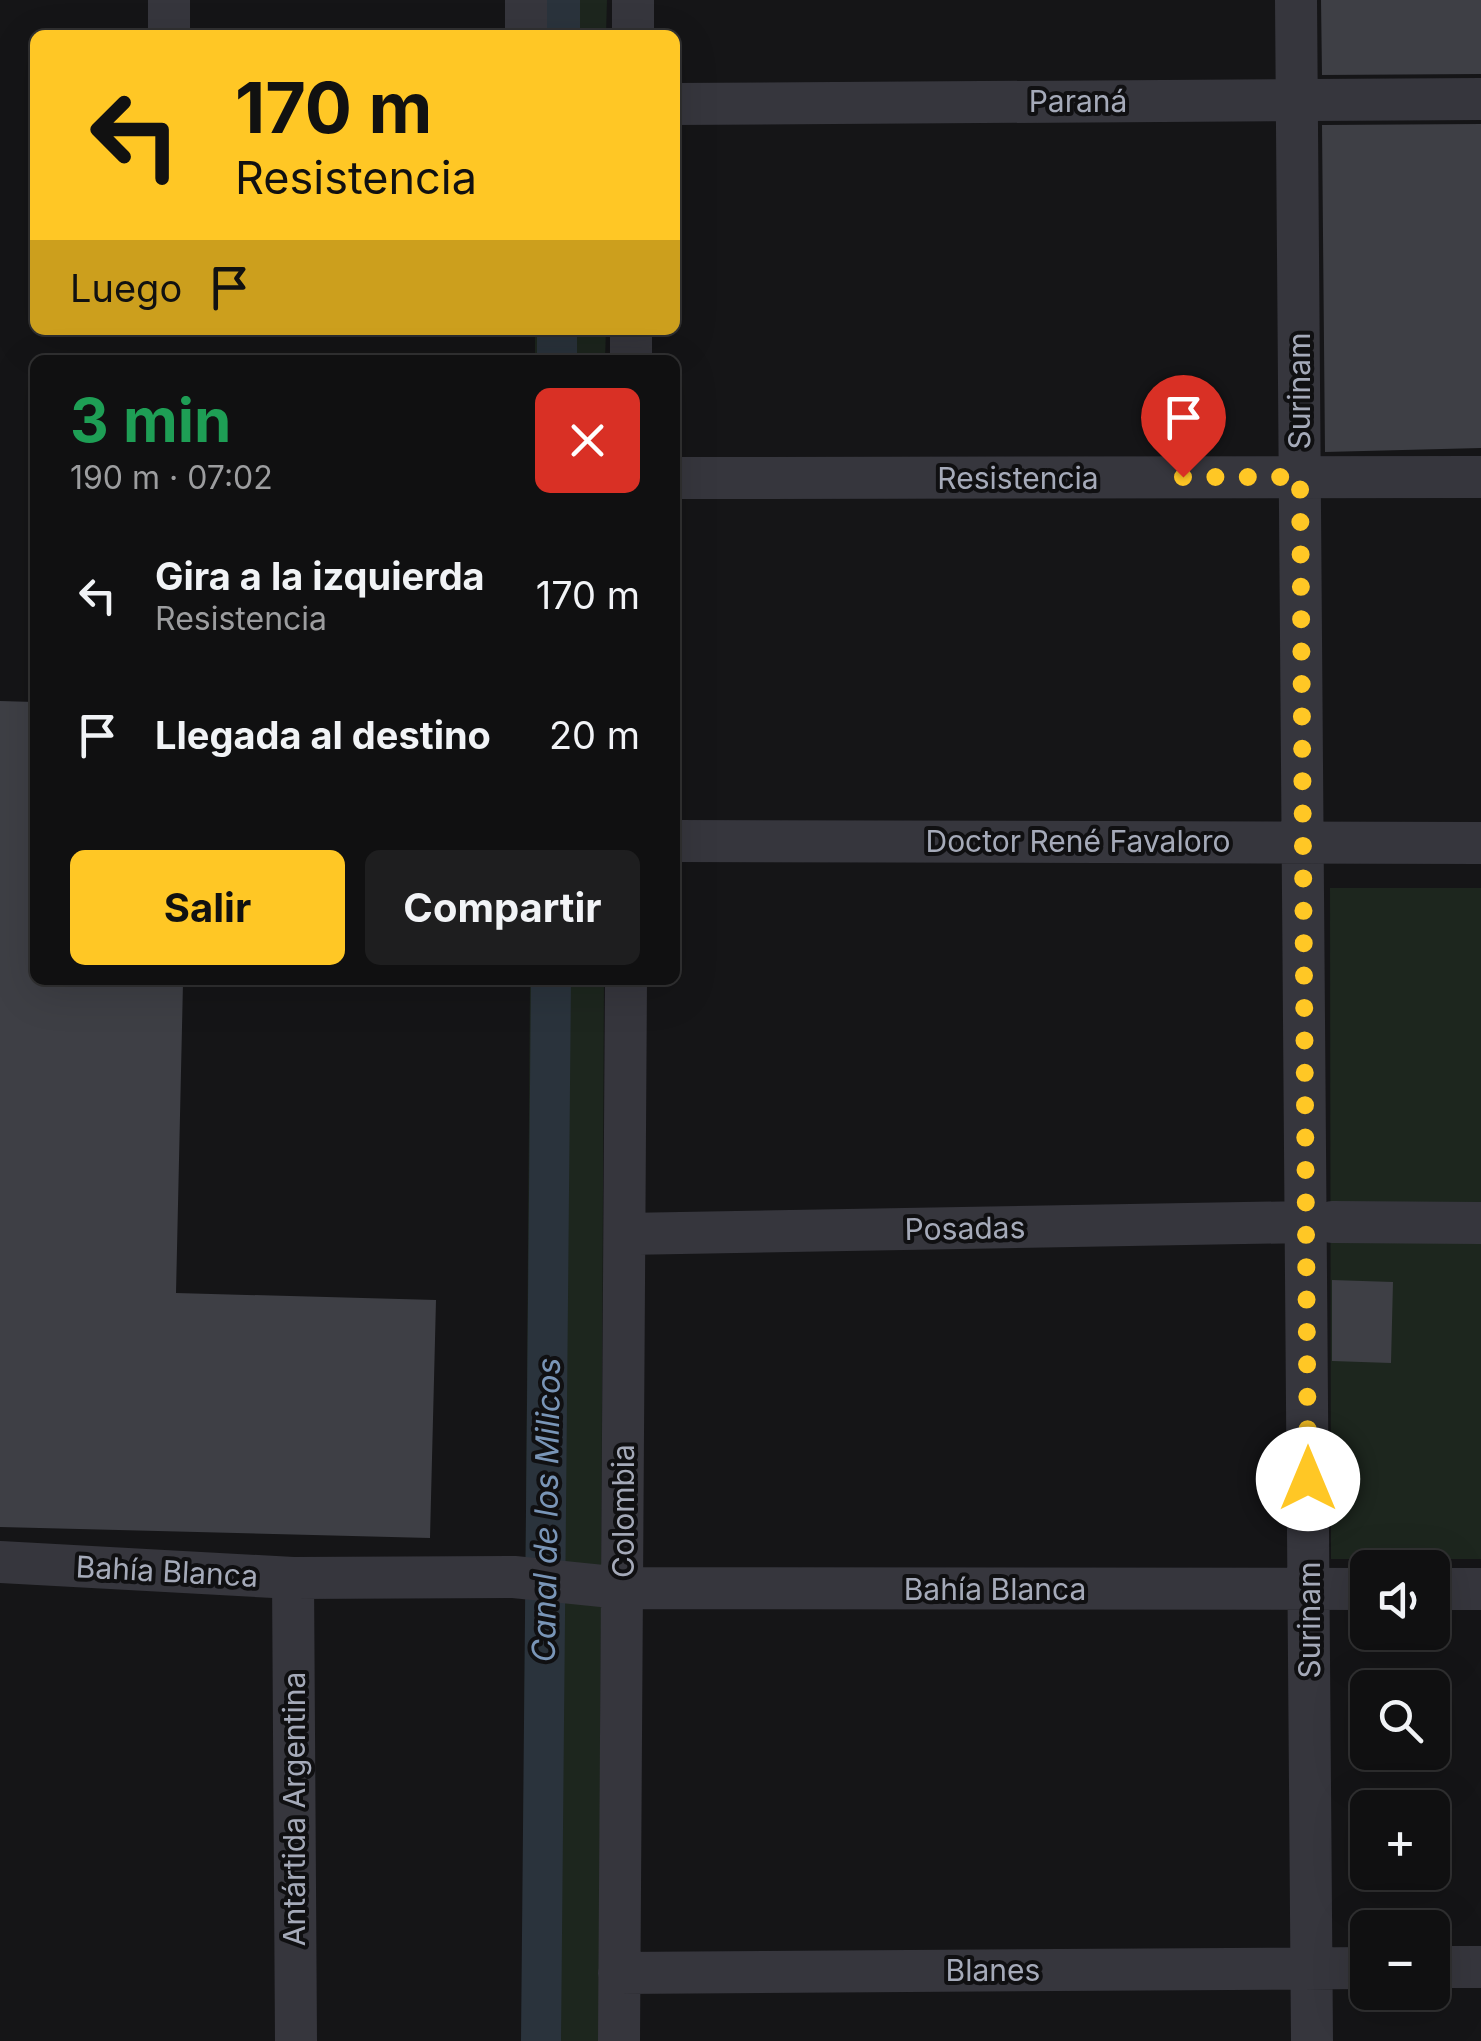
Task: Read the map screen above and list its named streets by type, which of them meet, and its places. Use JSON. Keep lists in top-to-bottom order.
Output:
{
  "streets": {
    "street": [
      "Paraná",
      "Surinam",
      "Resistencia",
      "Doctor René Favaloro",
      "Posadas",
      "Colombia",
      "Bahía Blanca",
      "Antártida Argentina",
      "Blanes"
    ]
  },
  "crossings": [
    ["Paraná", "Surinam"],
    ["Surinam", "Resistencia"],
    ["Surinam", "Doctor René Favaloro"],
    ["Surinam", "Posadas"],
    ["Surinam", "Bahía Blanca"],
    ["Surinam", "Blanes"],
    ["Posadas", "Colombia"],
    ["Colombia", "Bahía Blanca"],
    ["Colombia", "Blanes"],
    ["Bahía Blanca", "Antártida Argentina"]
  ],
  "water": ["Canal de los Milicos"],
  "page": {
    "turn": ["170 m", "Resistencia"],
    "then": "Luego",
    "heading": ["3 min", "190 m · 07:02"],
    "list": [
      {
        "name": "Gira a la izquierda",
        "note": "Resistencia",
        "value": "170 m"
      },
      {
        "name": "Llegada al destino",
        "value": "20 m"
      }
    ],
    "buttons": ["Salir", "Compartir"],
    "map_buttons": ["+", "−"]
  }
}
